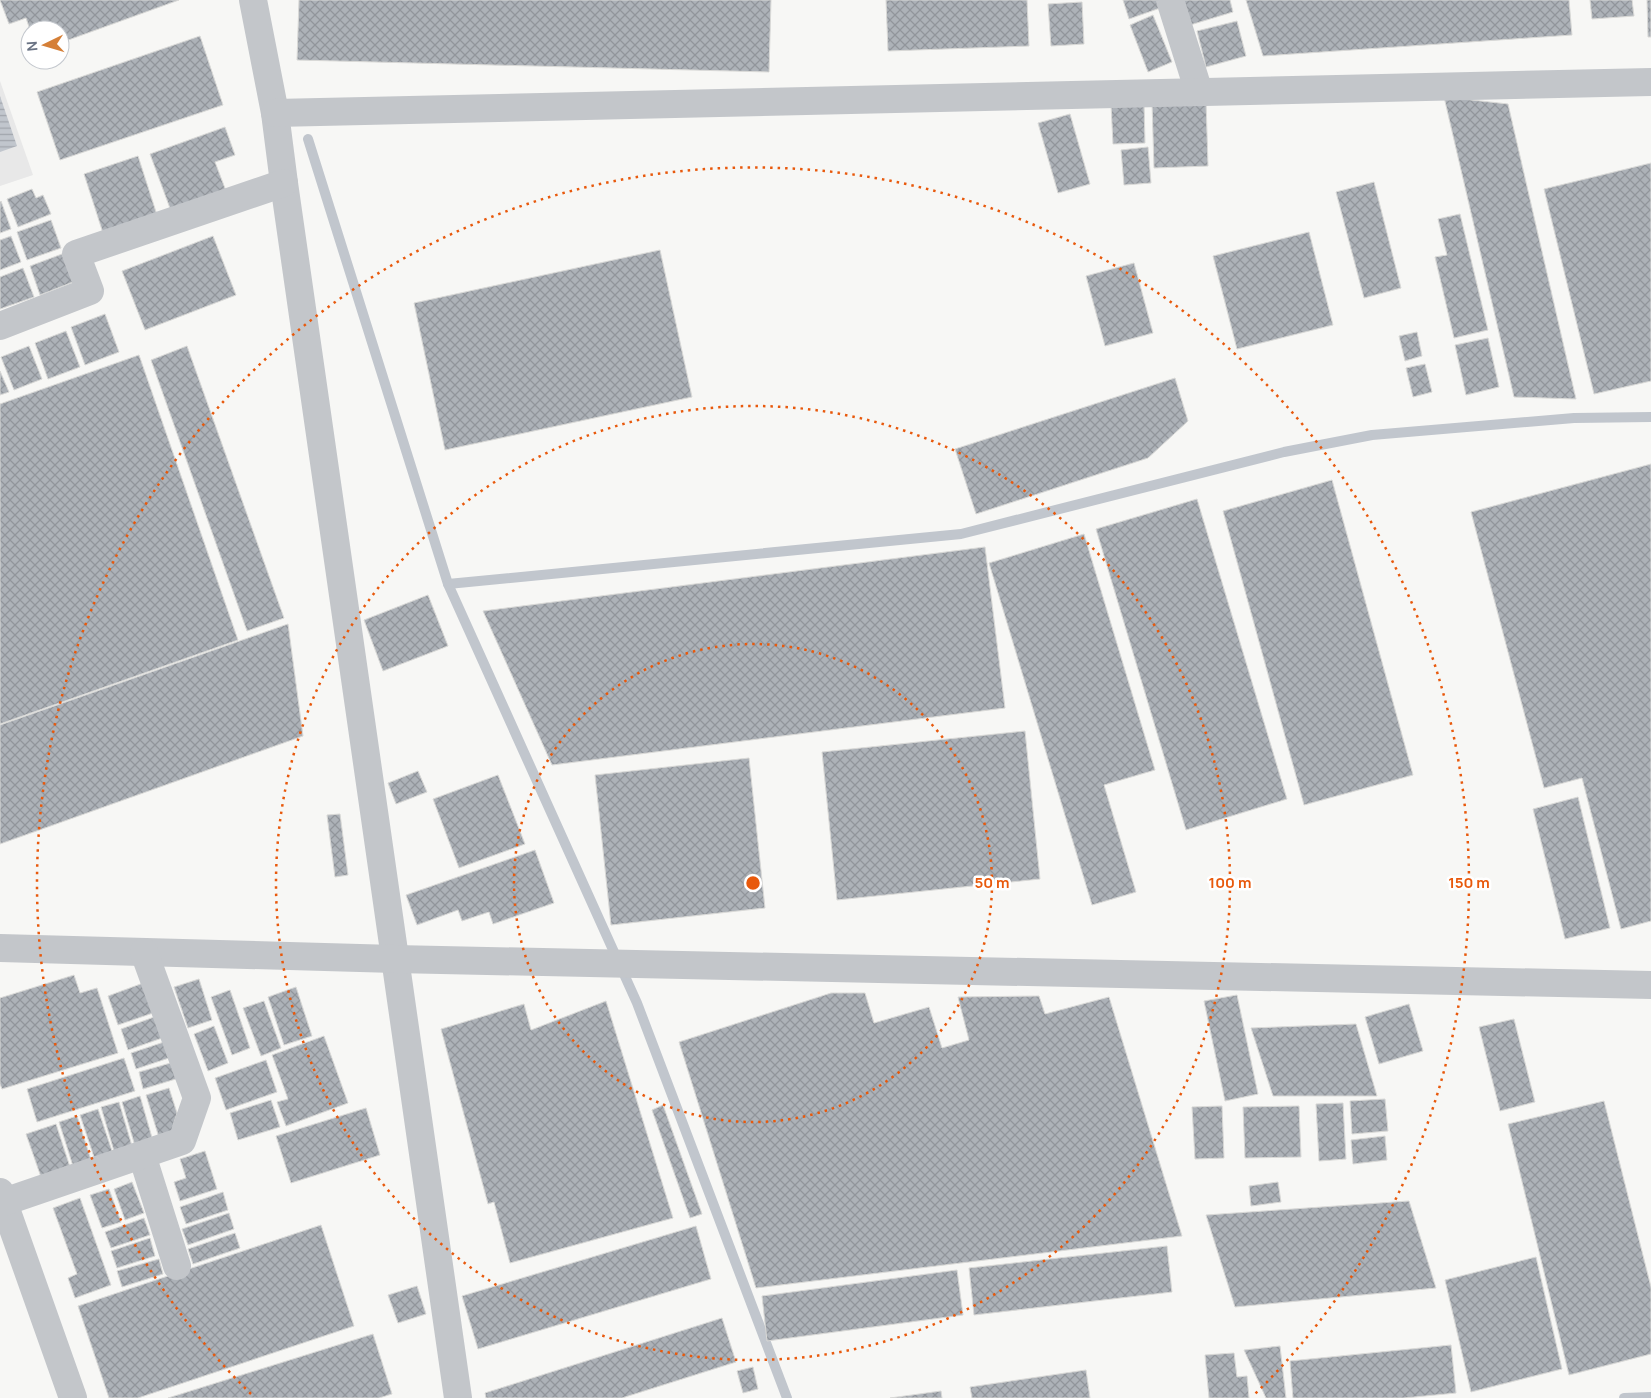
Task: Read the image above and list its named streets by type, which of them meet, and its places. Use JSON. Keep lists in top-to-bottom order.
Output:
{
  "north": "left",
  "rings": ["50 m", "100 m", "150 m"]
}
